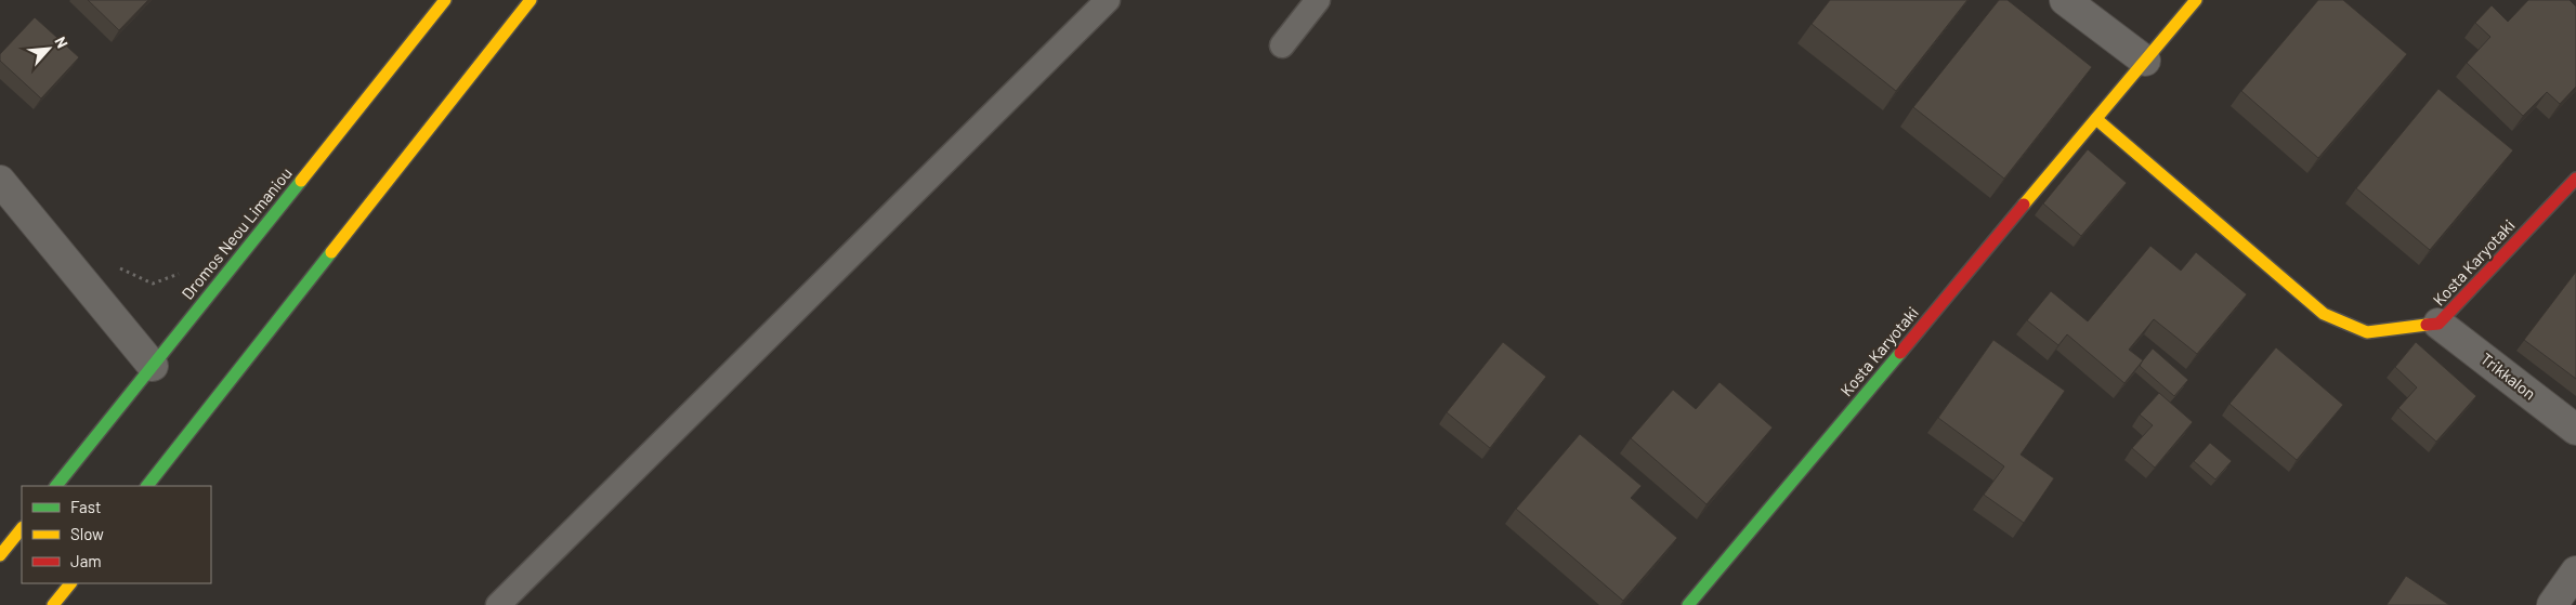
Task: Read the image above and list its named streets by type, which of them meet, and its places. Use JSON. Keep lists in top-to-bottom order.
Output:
{
  "streets": {
    "street": ["Dromos Neou Limaniou", "Kosta Karyotaki", "Trikkalon"]
  },
  "crossings": [
    ["Kosta Karyotaki", "Trikkalon"]
  ],
  "legend": ["Fast", "Slow", "Jam"],
  "north": "top right"
}
